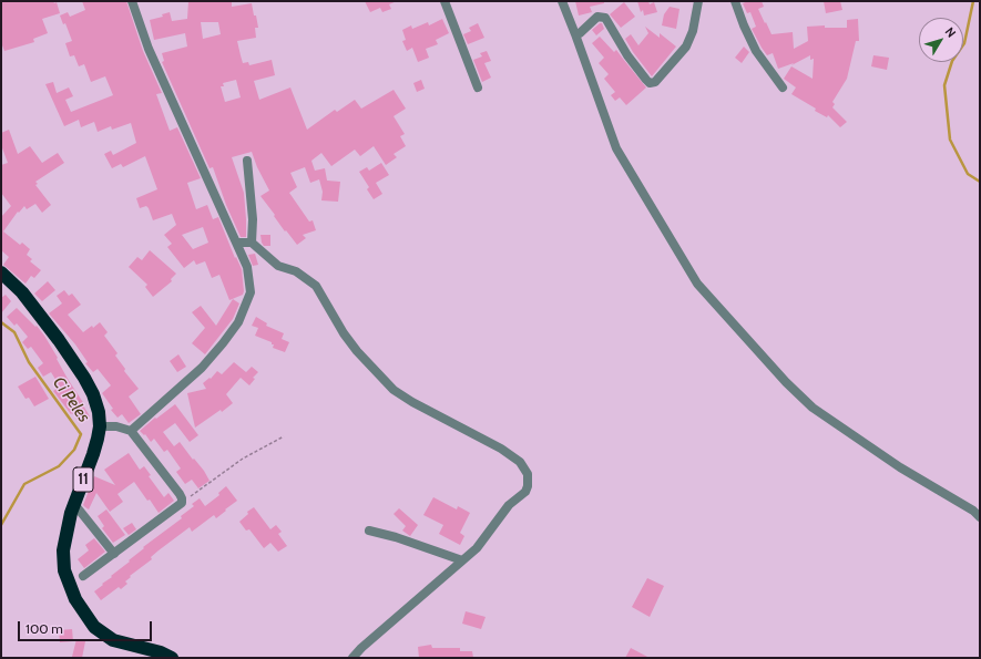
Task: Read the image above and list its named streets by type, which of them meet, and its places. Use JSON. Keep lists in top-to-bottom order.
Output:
{
  "streets": {
    "highway": ["11"]
  },
  "water": ["Ci Peles"],
  "scale_bar": "100 m",
  "north": "top right"
}
